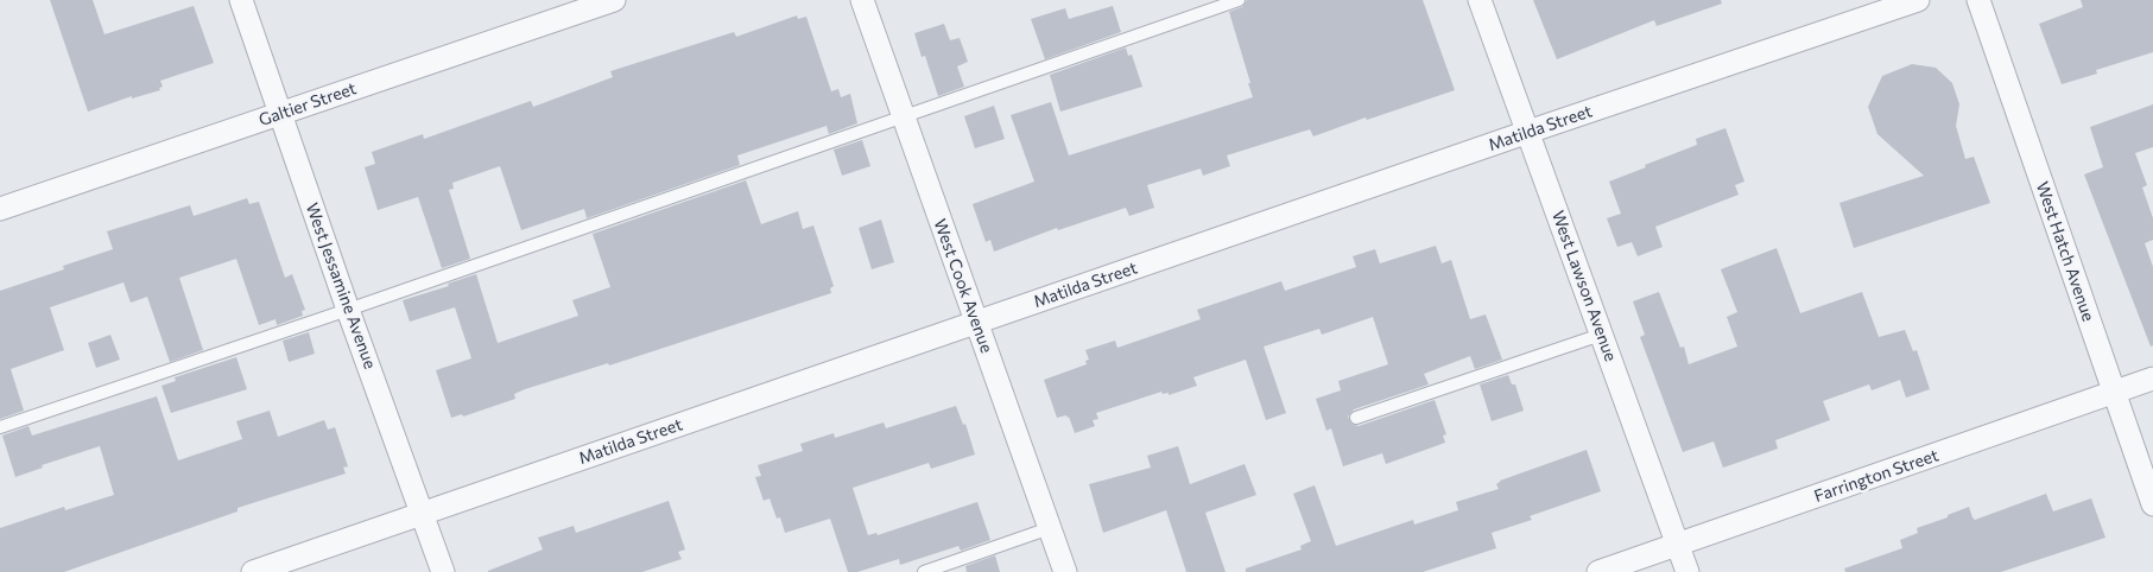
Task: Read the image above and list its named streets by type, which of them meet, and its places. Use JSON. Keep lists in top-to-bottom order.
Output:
{
  "streets": {
    "street": [
      "Galtier Street",
      "Matilda Street",
      "West Hatch Avenue",
      "West Jessamine Avenue",
      "West Cook Avenue",
      "West Lawson Avenue",
      "Farrington Street"
    ]
  },
  "crossings": [
    ["Galtier Street", "West Jessamine Avenue"],
    ["Matilda Street", "West Jessamine Avenue"],
    ["Matilda Street", "West Cook Avenue"],
    ["Matilda Street", "West Lawson Avenue"],
    ["West Hatch Avenue", "Farrington Street"],
    ["West Lawson Avenue", "Farrington Street"]
  ]
}
